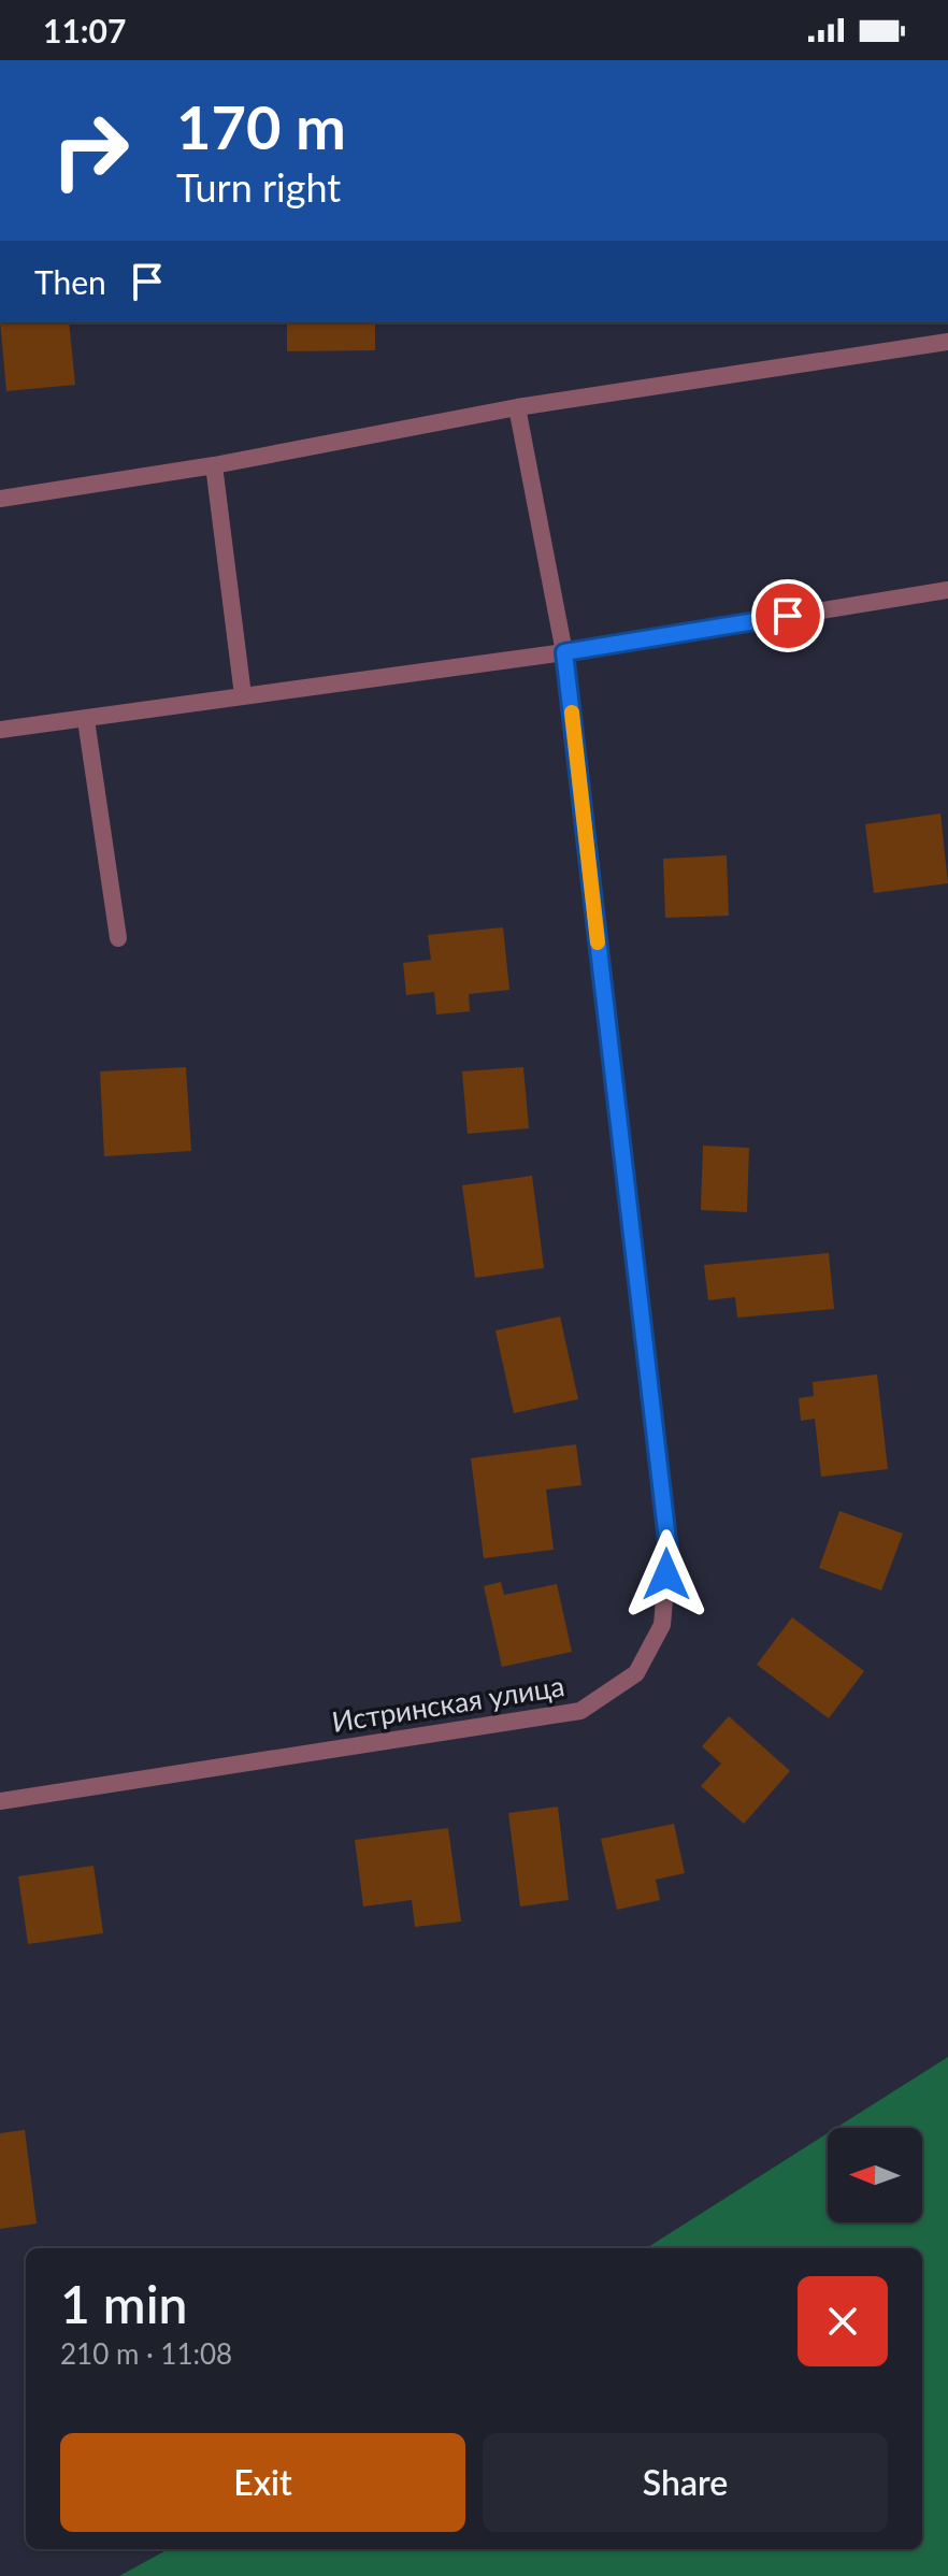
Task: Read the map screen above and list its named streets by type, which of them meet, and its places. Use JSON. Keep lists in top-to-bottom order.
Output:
{
  "streets": {
    "street": ["Истринская улица"]
  },
  "north": "left",
  "page": {
    "status": "11:07",
    "turn": ["170 m", "Turn right"],
    "then": "Then",
    "heading": ["1 min", "210 m · 11:08"],
    "buttons": ["Exit", "Share"]
  }
}
